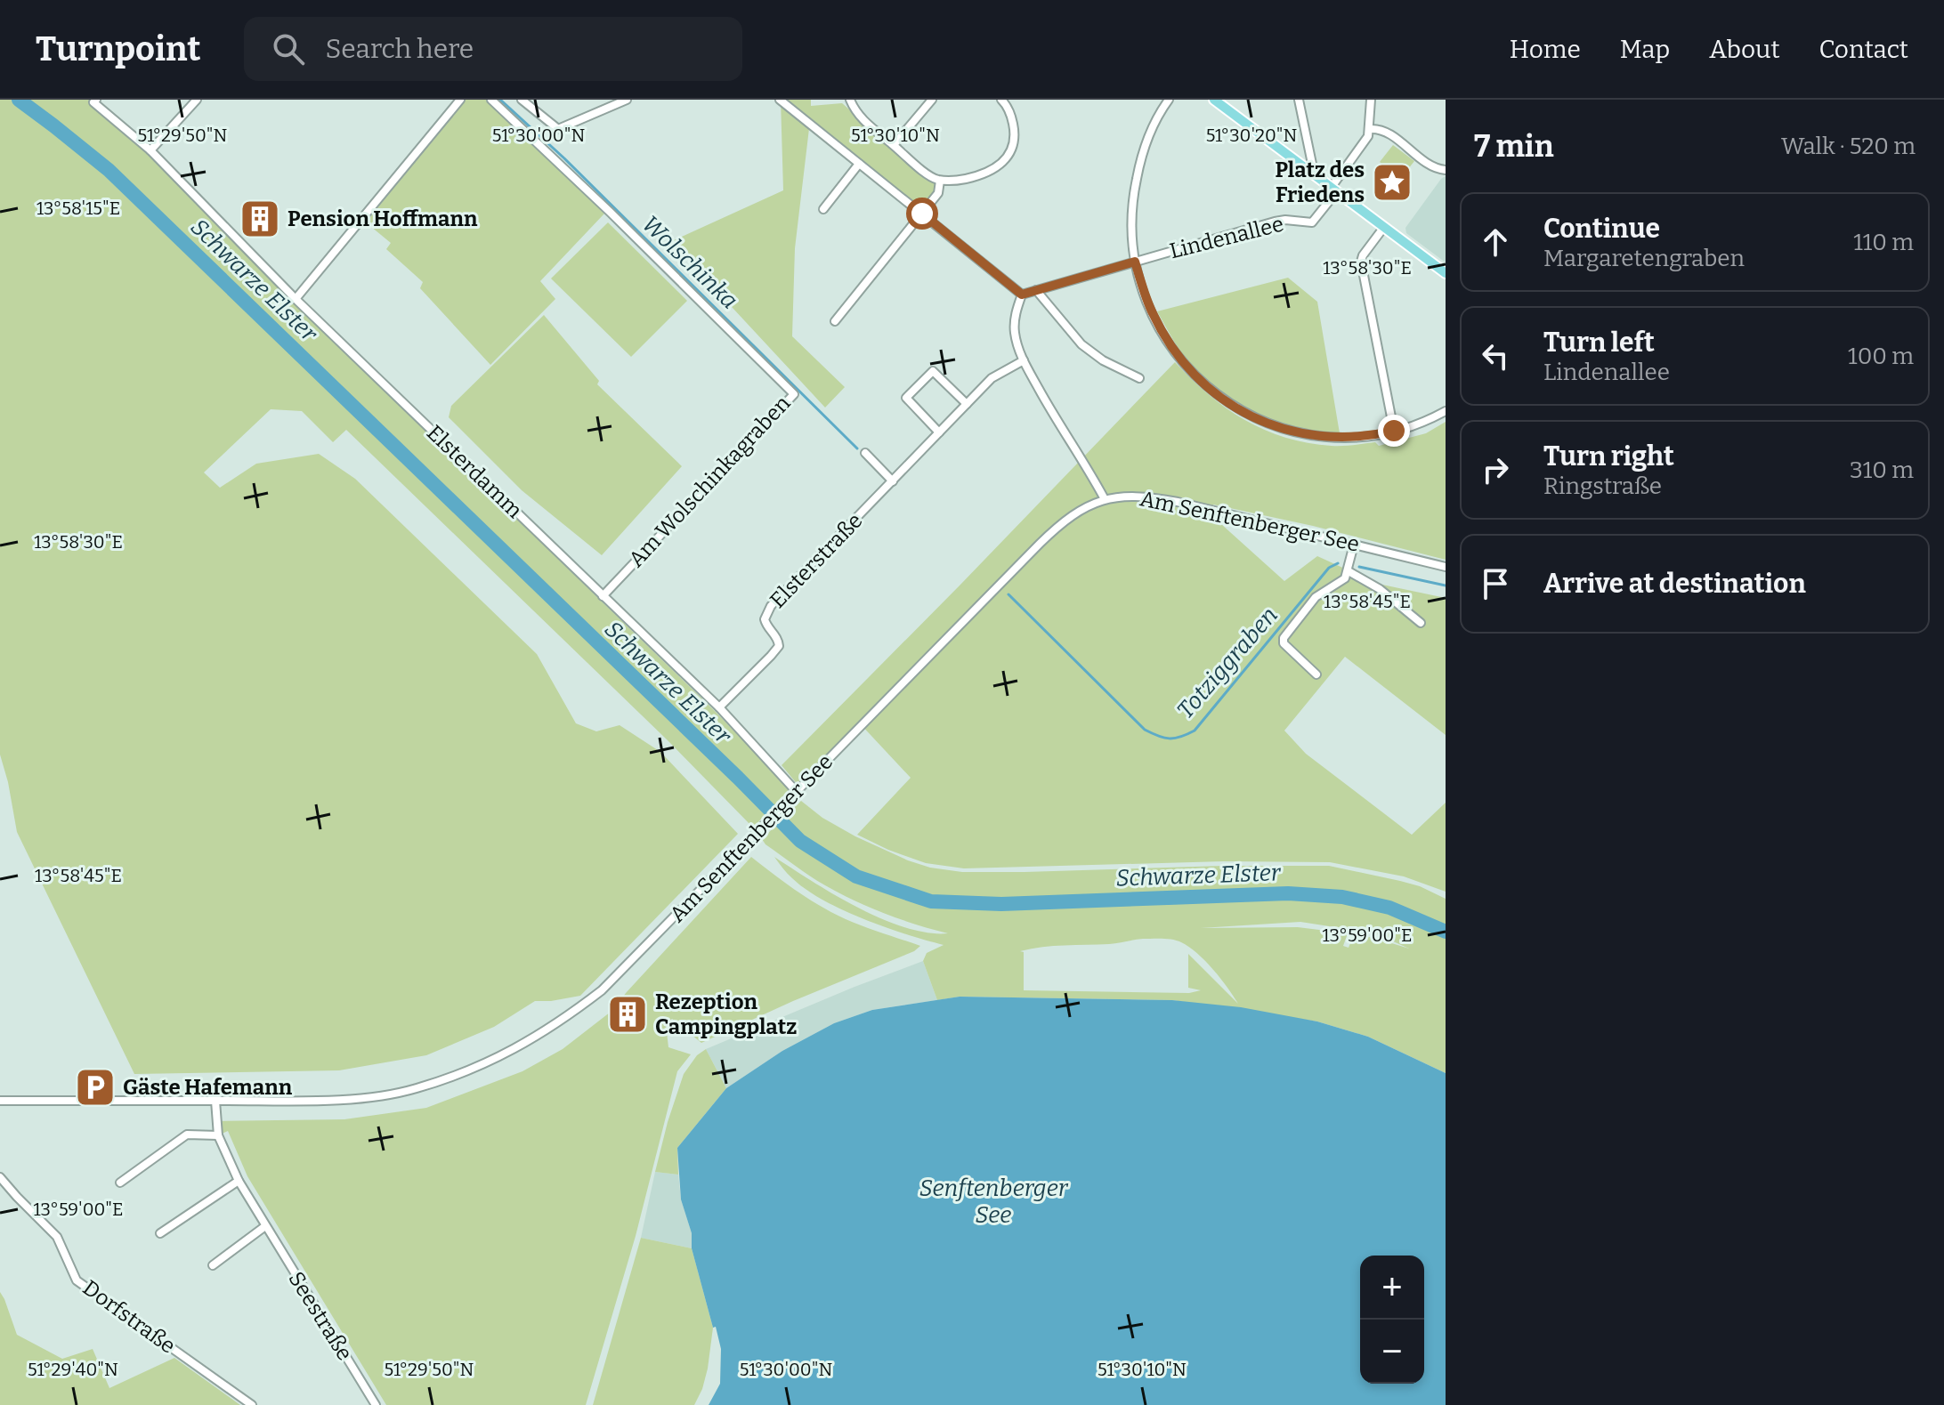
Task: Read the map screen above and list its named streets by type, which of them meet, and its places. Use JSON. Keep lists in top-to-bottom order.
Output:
{
  "streets": {
    "street": [
      "Lindenallee",
      "Elsterdamm",
      "Am Wolschinkagraben",
      "Am Senftenberger See",
      "Elsterstraße",
      "Seestraße",
      "Dorfstraße"
    ]
  },
  "crossings": [
    ["Elsterdamm", "Am Wolschinkagraben"],
    ["Elsterdamm", "Am Senftenberger See"],
    ["Elsterdamm", "Elsterstraße"],
    ["Am Senftenberger See", "Seestraße"]
  ],
  "water": [
    "Wolschinka",
    "Schwarze Elster",
    "Totziggraben",
    "Senftenberger See"
  ],
  "places": {
    "place": ["Platz des Friedens"],
    "building": ["Pension Hoffmann", "Rezeption Campingplatz"],
    "parking": ["Gäste Hafemann"]
  },
  "page": {
    "header": "Turnpoint",
    "search": "Search here",
    "nav": [
      "Home",
      "Map",
      "About",
      "Contact"
    ],
    "heading": ["7 min", "Walk · 520 m"],
    "list": [
      ["Continue", "Margaretengraben", "110 m"],
      ["Turn left", "Lindenallee", "100 m"],
      ["Turn right", "Ringstraße", "310 m"],
      "Arrive at destination"
    ],
    "map_buttons": ["+", "−"]
  },
  "coordinates": [
    "51°29'50\"N",
    "51°30'00\"N",
    "51°30'10\"N",
    "51°30'20\"N",
    "13°58'15\"E",
    "13°58'30\"E",
    "13°58'45\"E",
    "13°59'00\"E",
    "51°29'40\"N"
  ]
}
